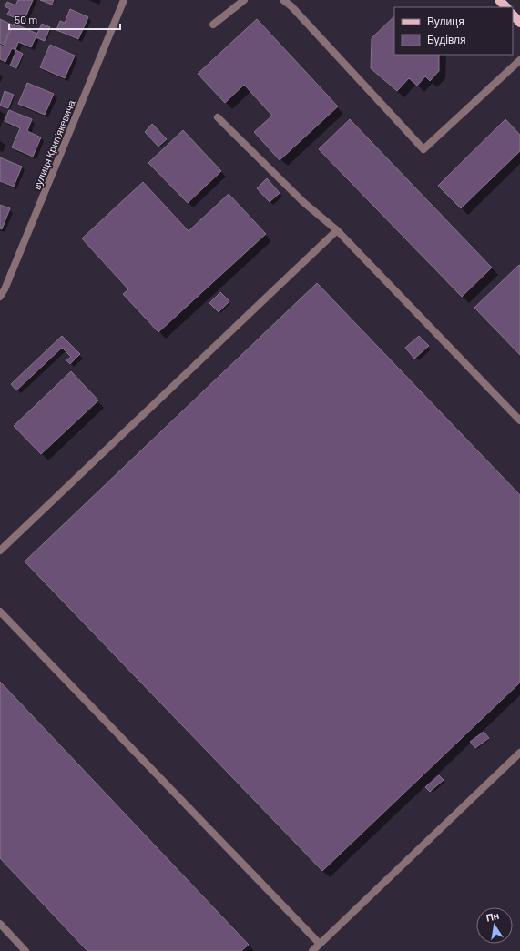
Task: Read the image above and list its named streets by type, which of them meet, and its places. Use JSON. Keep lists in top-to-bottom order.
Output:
{
  "streets": {
    "street": ["вулиця Крипʼякевича"]
  },
  "legend": ["Вулиця", "Будівля"],
  "scale_bar": "50 m",
  "north": "top"
}
